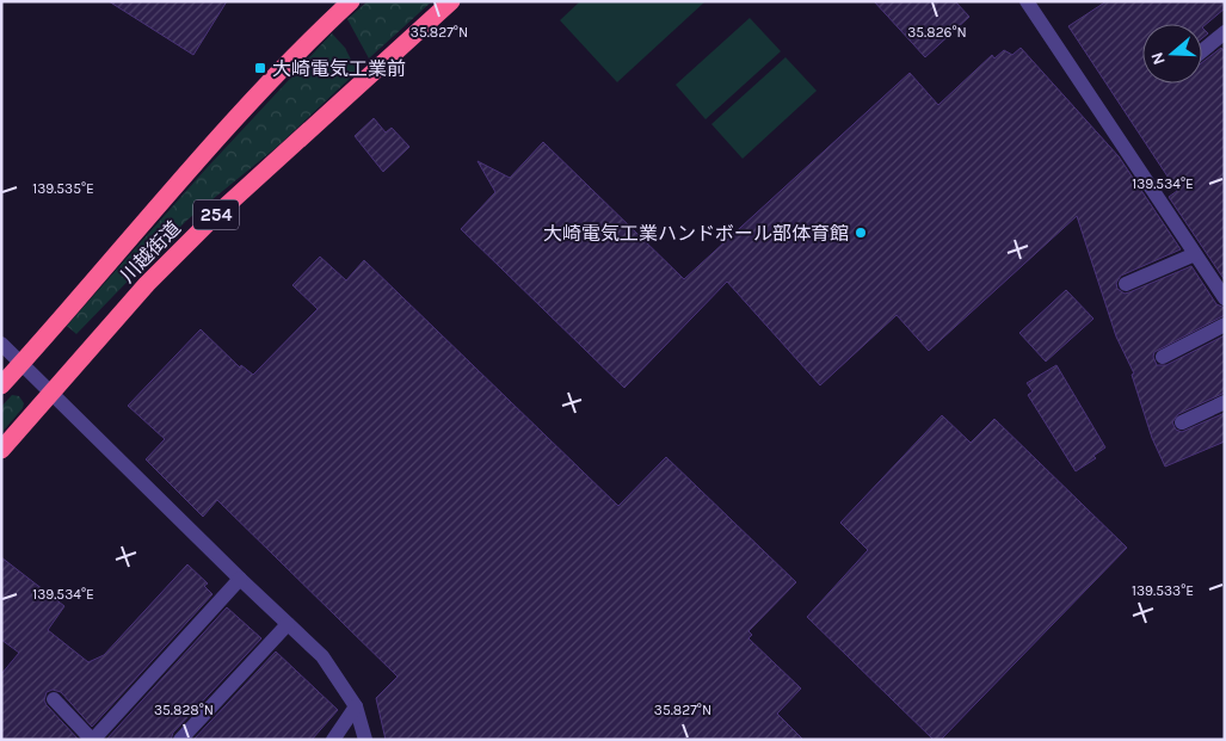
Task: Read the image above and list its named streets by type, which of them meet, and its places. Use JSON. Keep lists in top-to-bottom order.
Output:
{
  "streets": {
    "highway": ["254", "川越街道"]
  },
  "places": {
    "transit": ["大崎電気工業前"],
    "other": ["大崎電気工業ハンドボール部体育館"]
  },
  "north": "left",
  "coordinates": [
    "35.827°N",
    "35.826°N",
    "139.534°E",
    "139.535°E",
    "139.533°E",
    "35.828°N"
  ]
}
